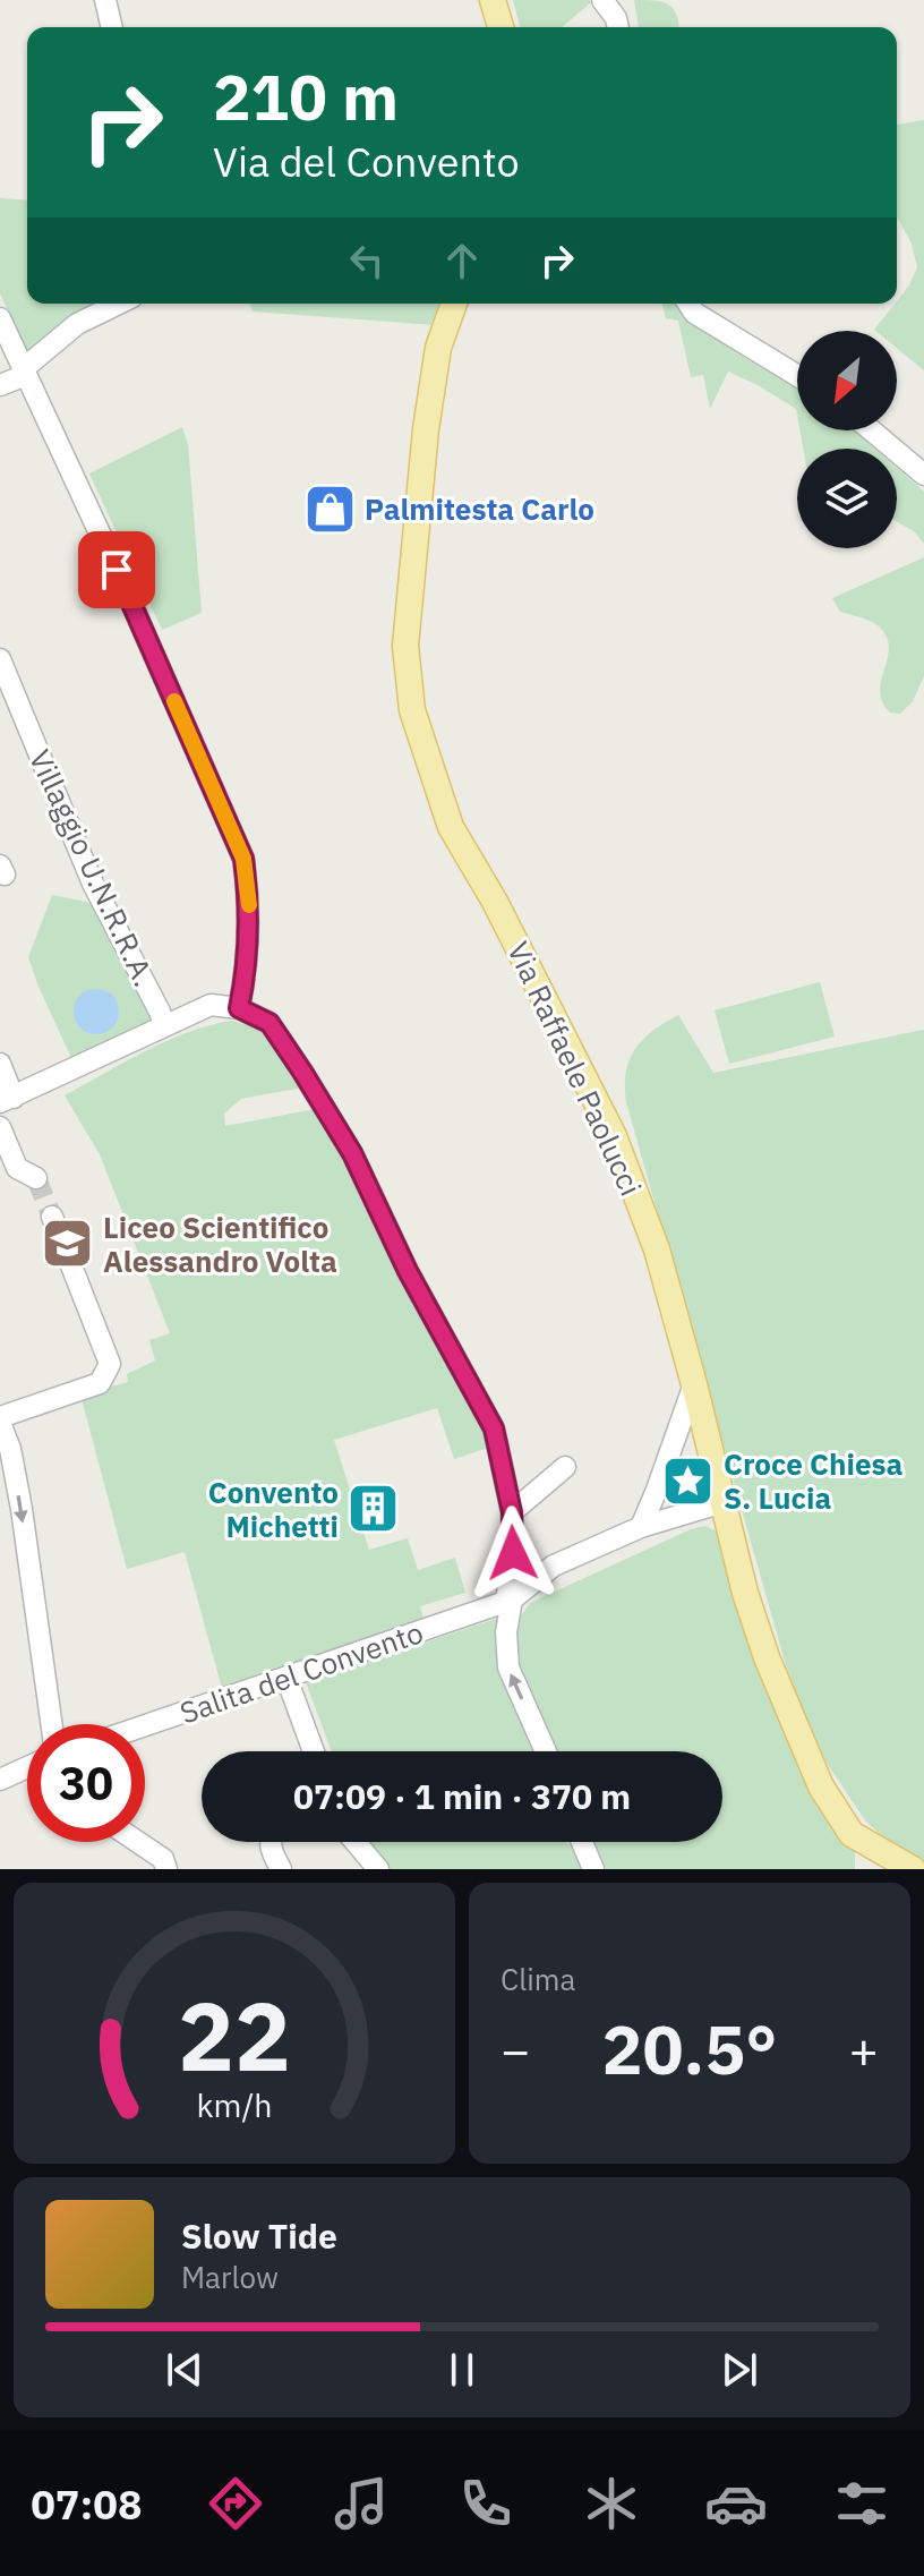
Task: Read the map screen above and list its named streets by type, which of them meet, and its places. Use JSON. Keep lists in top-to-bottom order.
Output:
{
  "streets": {
    "main road": ["Via Raffaele Paolucci"],
    "street": ["Villaggio U.N.R.R.A.", "Salita del Convento"]
  },
  "crossings": [
    ["Via Raffaele Paolucci", "Salita del Convento"]
  ],
  "places": {
    "shop": ["Palmitesta Carlo"],
    "school or university": ["Liceo Scientifico Alessandro Volta"],
    "place": ["Croce Chiesa S. Lucia"],
    "building": ["Convento Michetti"]
  },
  "north": "bottom left",
  "page": {
    "turn": ["210 m", "Via del Convento"],
    "limit": "30",
    "trip": "07:09 · 1 min · 370 m",
    "tile": "Clima",
    "heat": ["−", "20.5°", "+"],
    "song": ["Slow Tide", "Marlow"],
    "tabs": "07:08",
    "gauge": ["22", "km/h"]
  }
}
